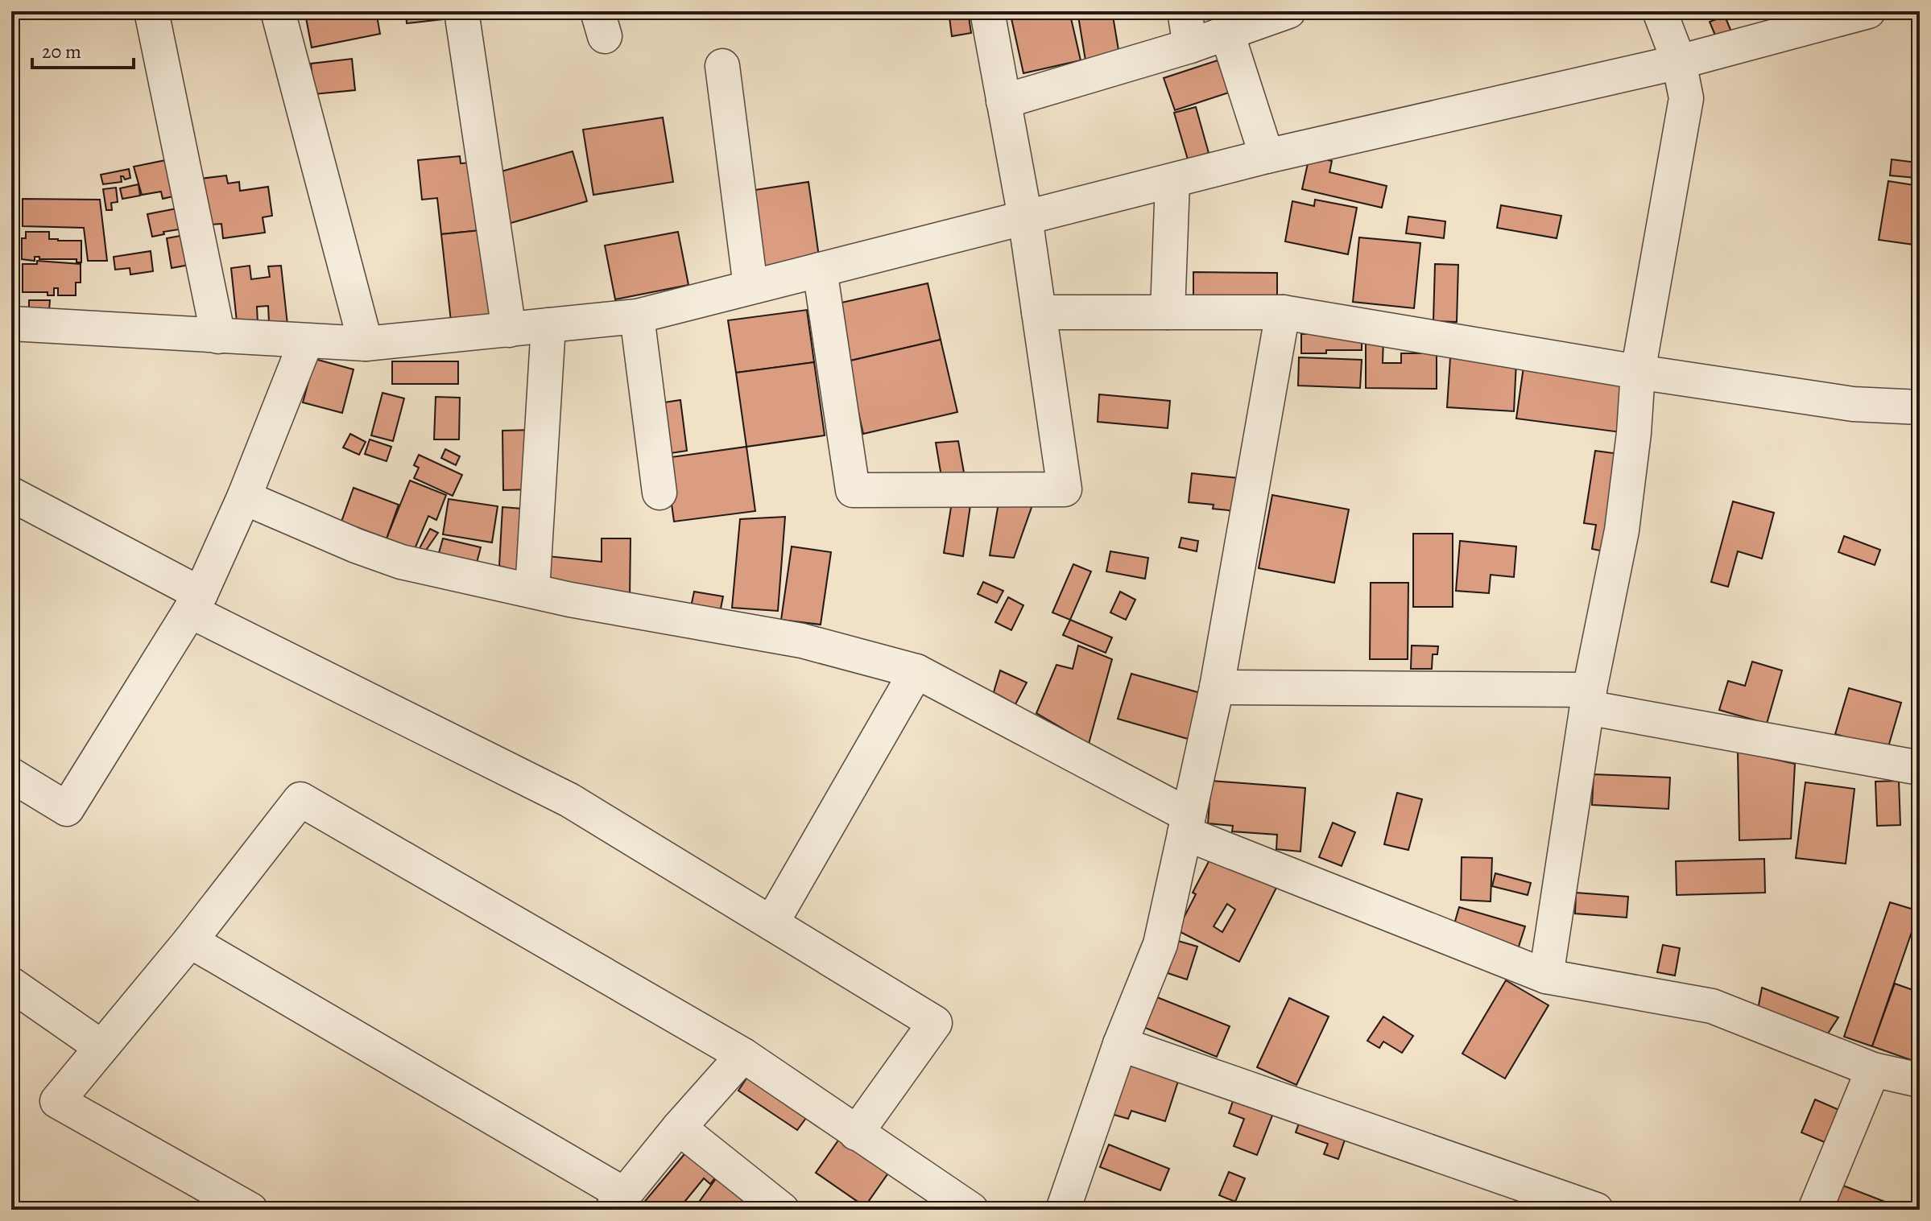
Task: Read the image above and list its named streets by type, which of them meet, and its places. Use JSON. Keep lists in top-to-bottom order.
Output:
{
  "scale_bar": "20 m"
}
